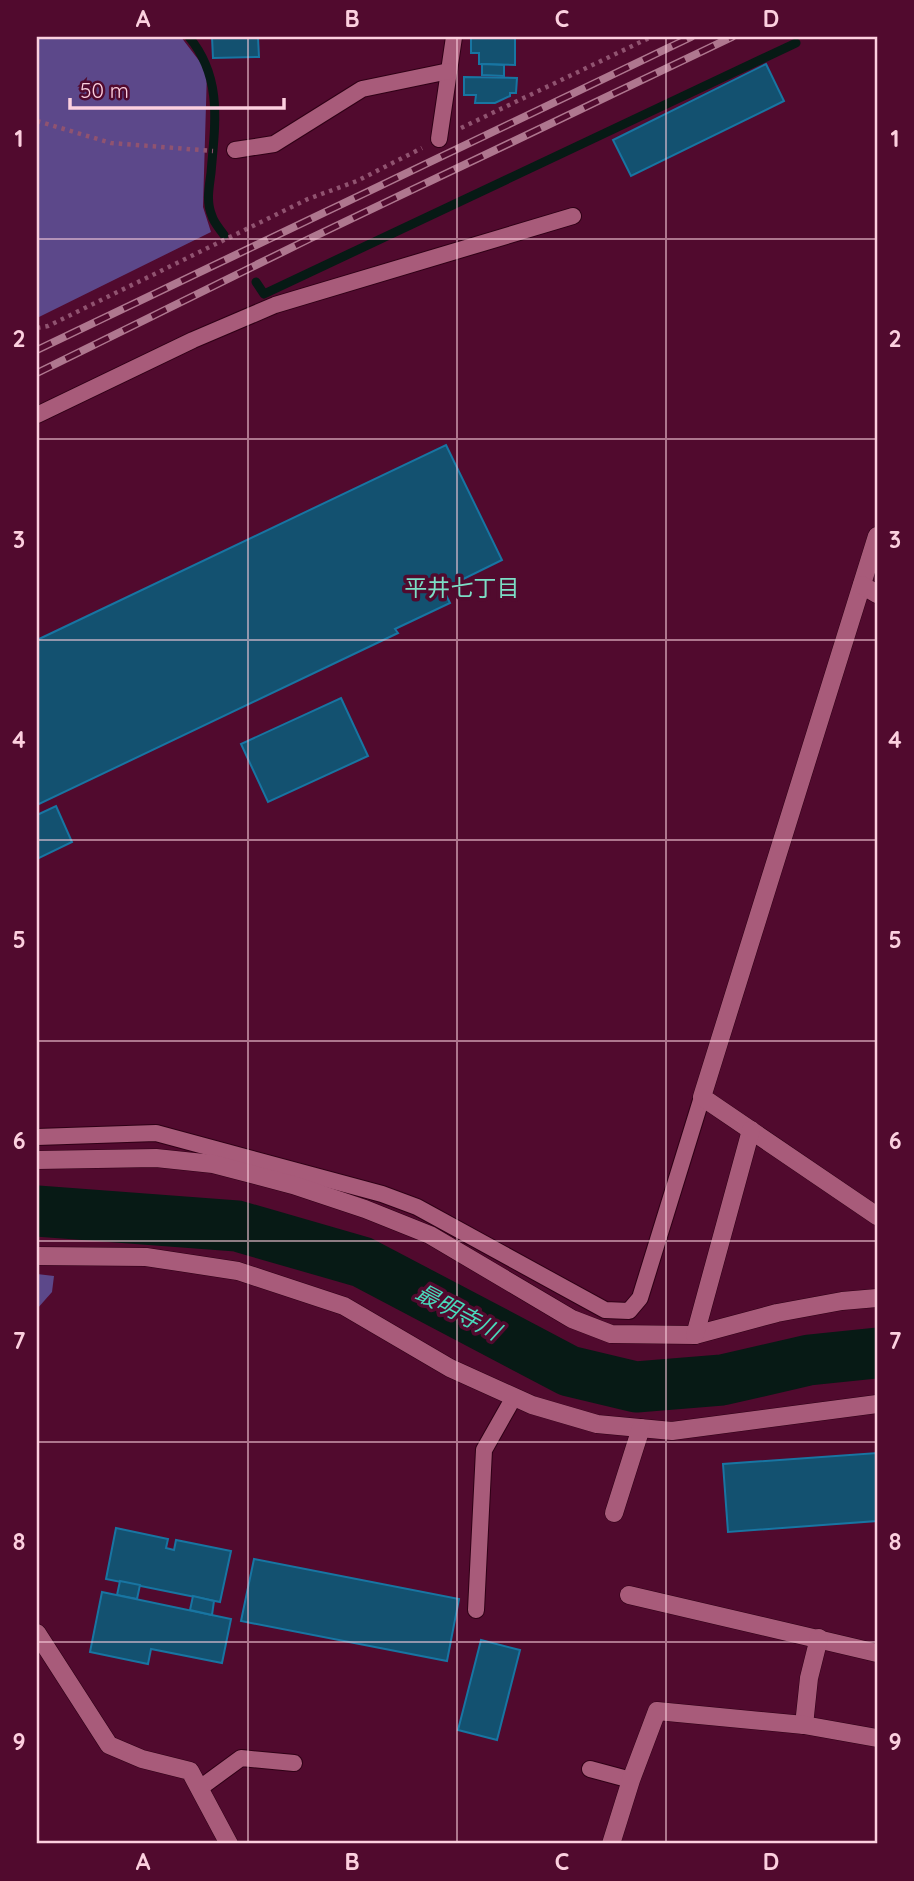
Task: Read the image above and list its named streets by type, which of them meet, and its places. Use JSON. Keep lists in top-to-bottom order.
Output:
{
  "districts": ["平井七丁目"],
  "water": ["最明寺川"],
  "scale_bar": "50 m",
  "grid": {
    "columns": [
      "A",
      "B",
      "C",
      "D"
    ],
    "rows": [
      "1",
      "2",
      "3",
      "4",
      "5",
      "6",
      "7",
      "8",
      "9"
    ]
  }
}
